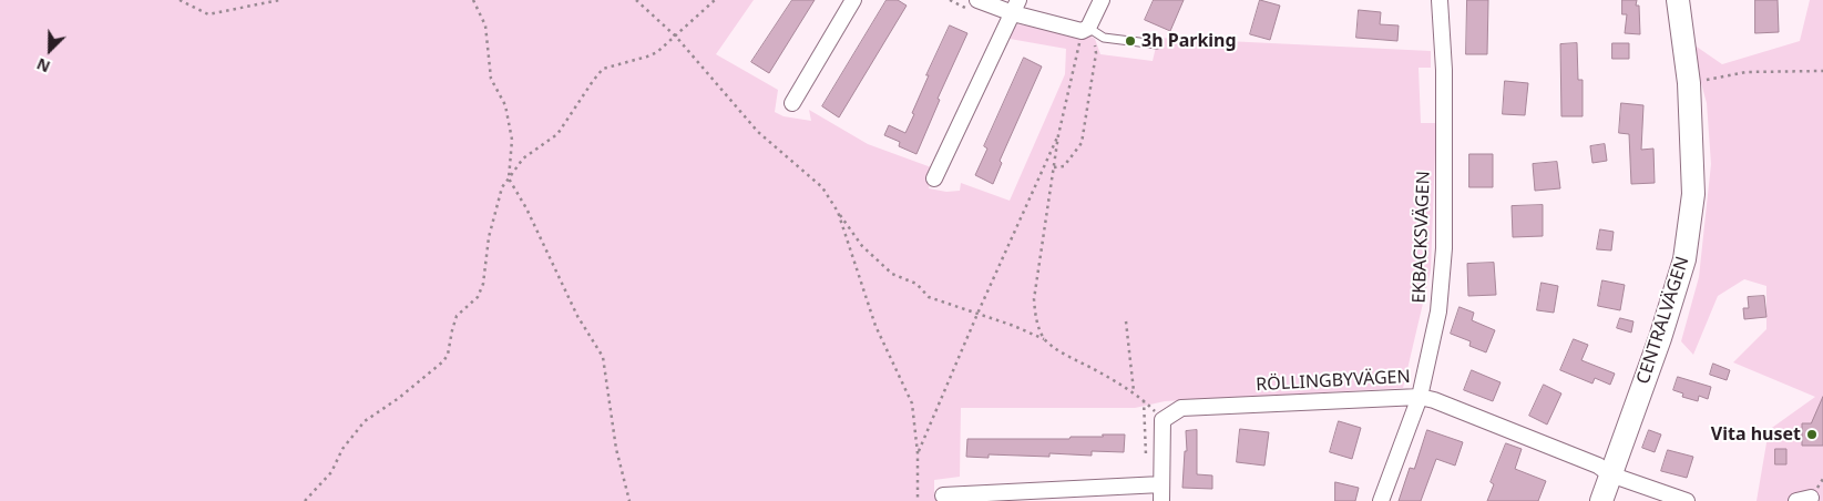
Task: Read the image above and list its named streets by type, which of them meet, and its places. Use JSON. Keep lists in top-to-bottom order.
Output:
{
  "streets": {
    "street": ["EKBACKSVÄGEN", "CENTRALVÄGEN", "RÖLLINGBYVÄGEN"]
  },
  "crossings": [
    ["EKBACKSVÄGEN", "RÖLLINGBYVÄGEN"],
    ["CENTRALVÄGEN", "RÖLLINGBYVÄGEN"]
  ],
  "places": ["3h Parking", "Vita huset"],
  "north": "bottom left"
}
